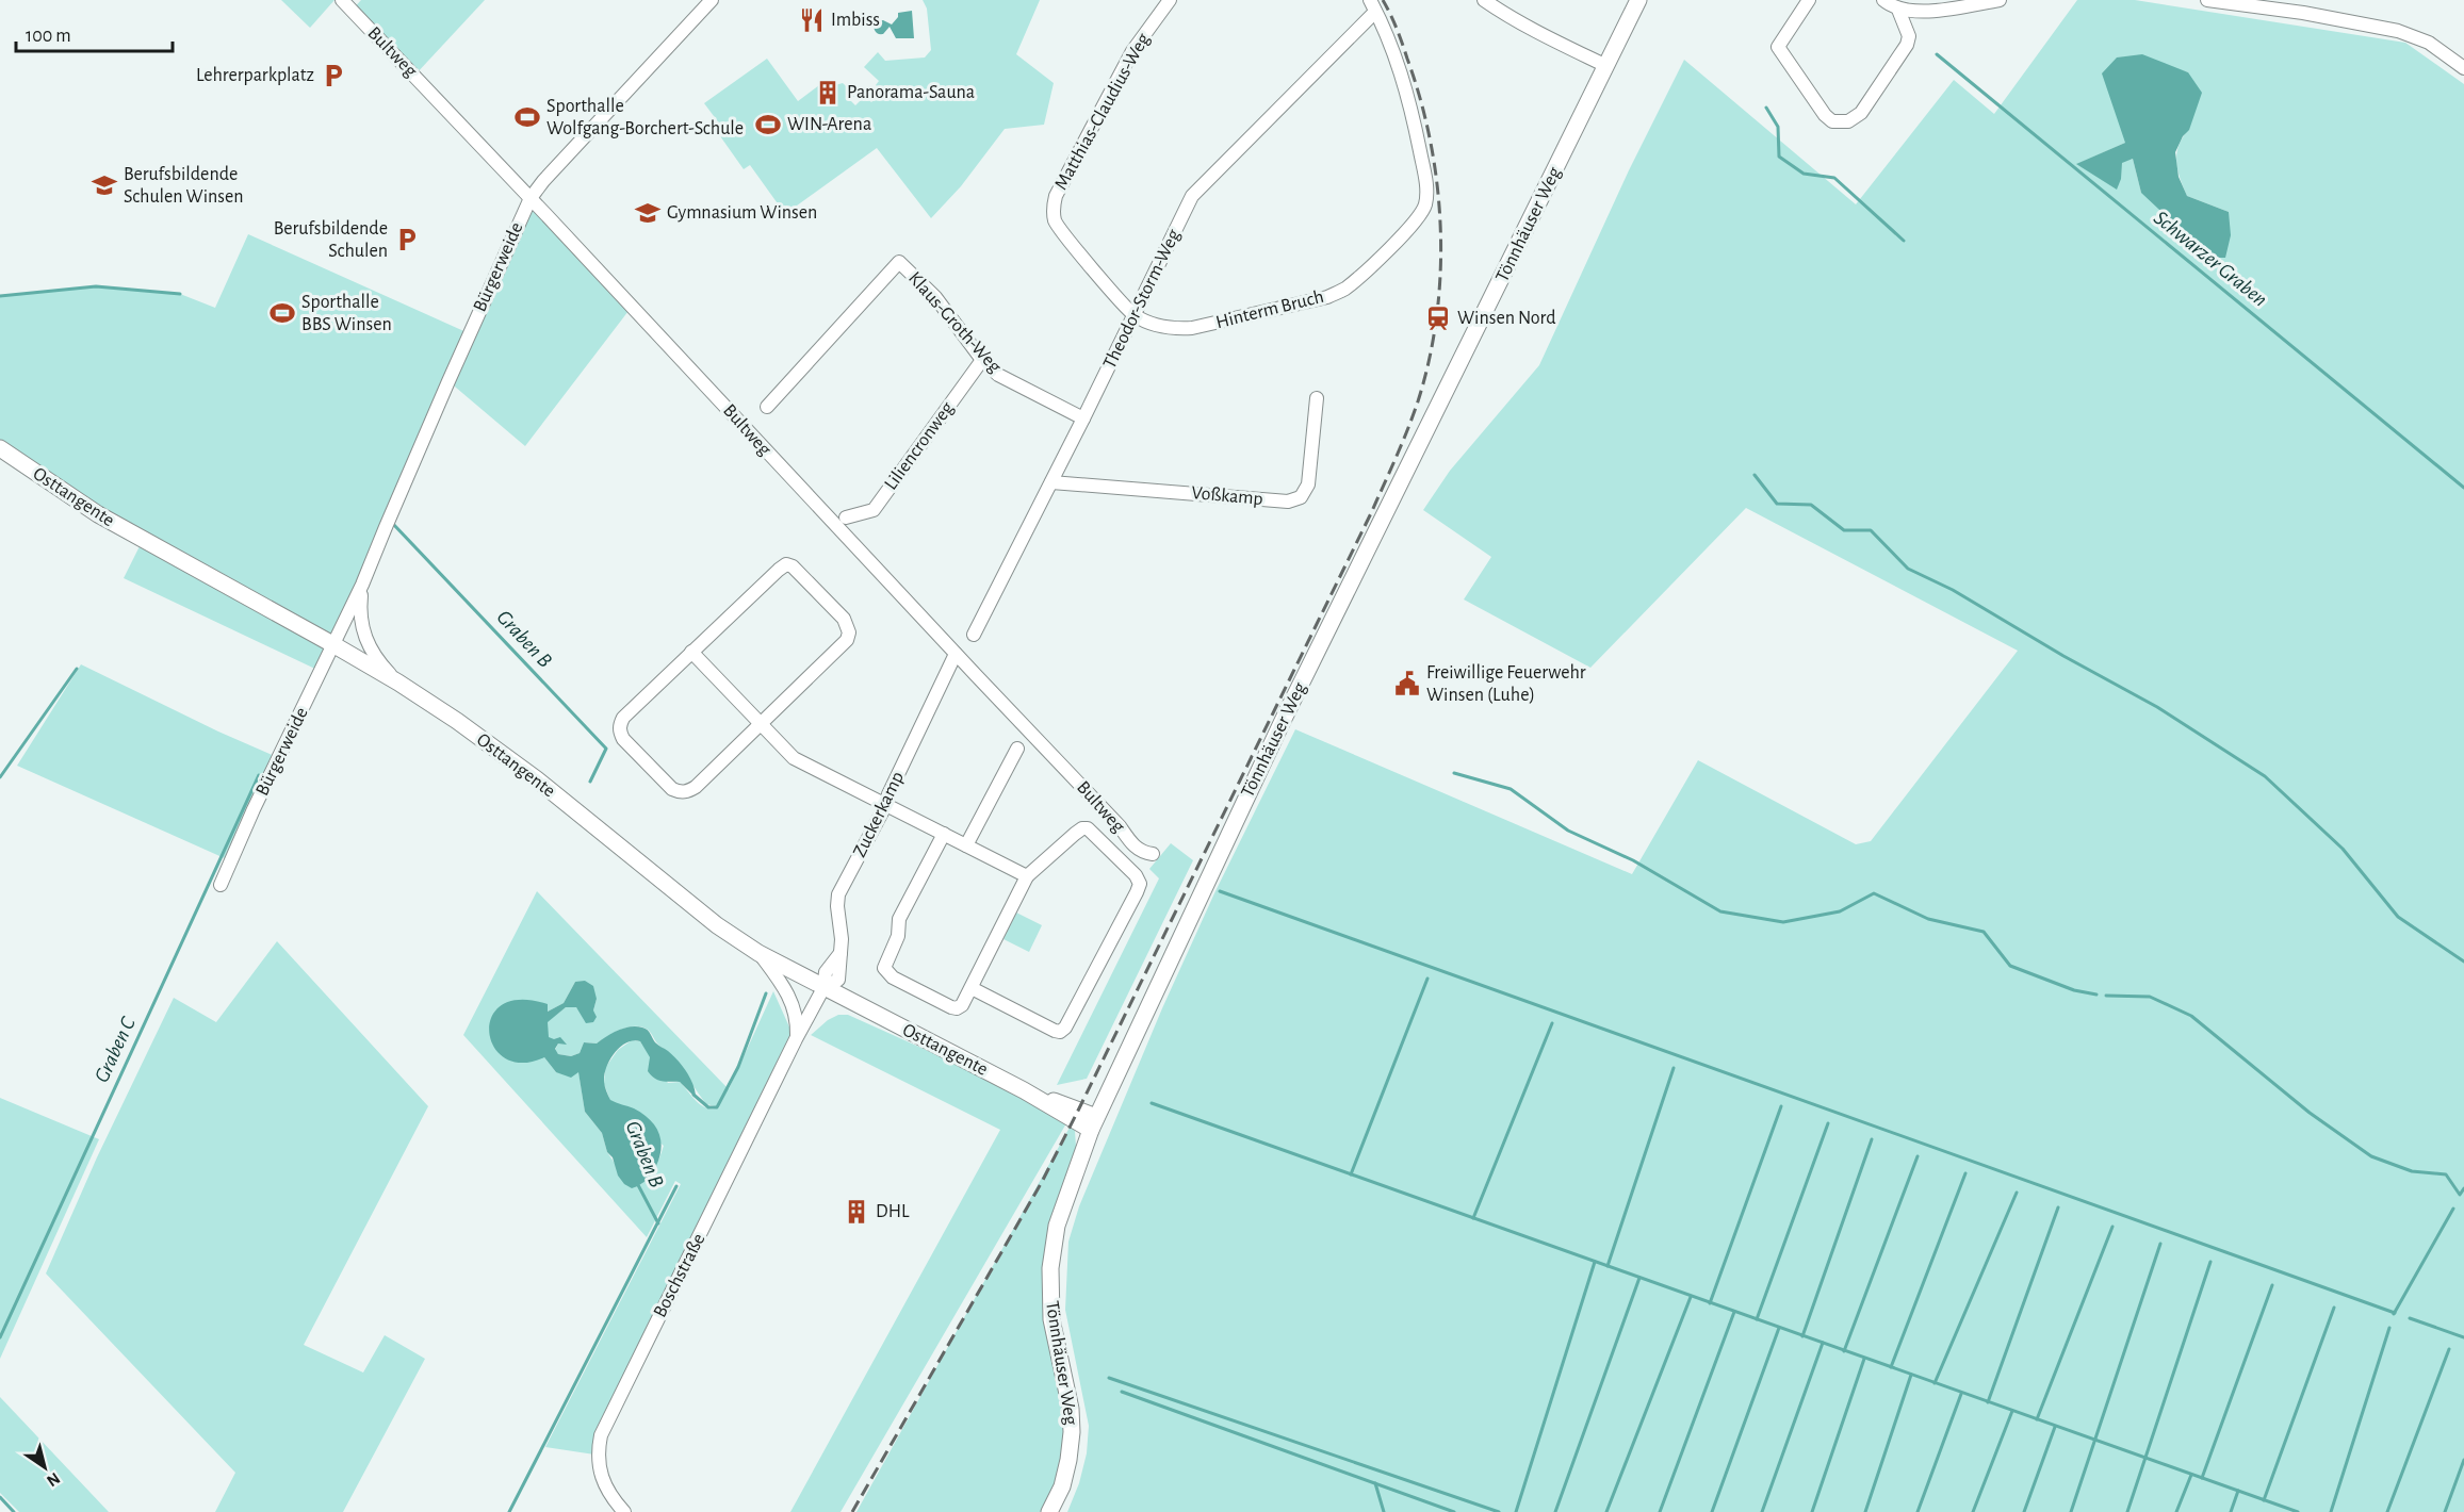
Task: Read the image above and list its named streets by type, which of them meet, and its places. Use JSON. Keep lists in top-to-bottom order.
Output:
{
  "streets": {
    "main road": ["Tönnhäuser Weg", "Osttangente"],
    "street": [
      "Bultweg",
      "Matthias-Claudius-Weg",
      "Bürgerweide",
      "Theodor-Storm-Weg",
      "Hinterm Bruch",
      "Klaus-Groth-Weg",
      "Liliencronweg",
      "Voßkamp",
      "Zuckerkamp",
      "Boschstraße"
    ]
  },
  "crossings": [
    ["Bultweg", "Bürgerweide"],
    ["Bultweg", "Zuckerkamp"],
    ["Matthias-Claudius-Weg", "Theodor-Storm-Weg"],
    ["Matthias-Claudius-Weg", "Hinterm Bruch"],
    ["Tönnhäuser Weg", "Osttangente"],
    ["Bürgerweide", "Osttangente"],
    ["Theodor-Storm-Weg", "Hinterm Bruch"],
    ["Theodor-Storm-Weg", "Klaus-Groth-Weg"],
    ["Theodor-Storm-Weg", "Voßkamp"],
    ["Klaus-Groth-Weg", "Liliencronweg"],
    ["Osttangente", "Zuckerkamp"],
    ["Osttangente", "Boschstraße"],
    ["Zuckerkamp", "Boschstraße"]
  ],
  "water": ["Schwarzer Graben", "Graben B", "Graben C"],
  "places": {
    "restaurant": ["Imbiss"],
    "parking": ["Lehrerparkplatz", "Berufsbildende Schulen"],
    "building": ["Panorama-Sauna", "DHL"],
    "sports": ["Sporthalle Wolfgang-Borchert-Schule", "WIN-Arena", "Sporthalle BBS Winsen"],
    "school or university": ["Berufsbildende Schulen Winsen", "Gymnasium Winsen"],
    "station": ["Winsen Nord"],
    "public building": ["Freiwillige Feuerwehr Winsen (Luhe)"]
  },
  "scale_bar": "100 m",
  "north": "bottom right"
}
